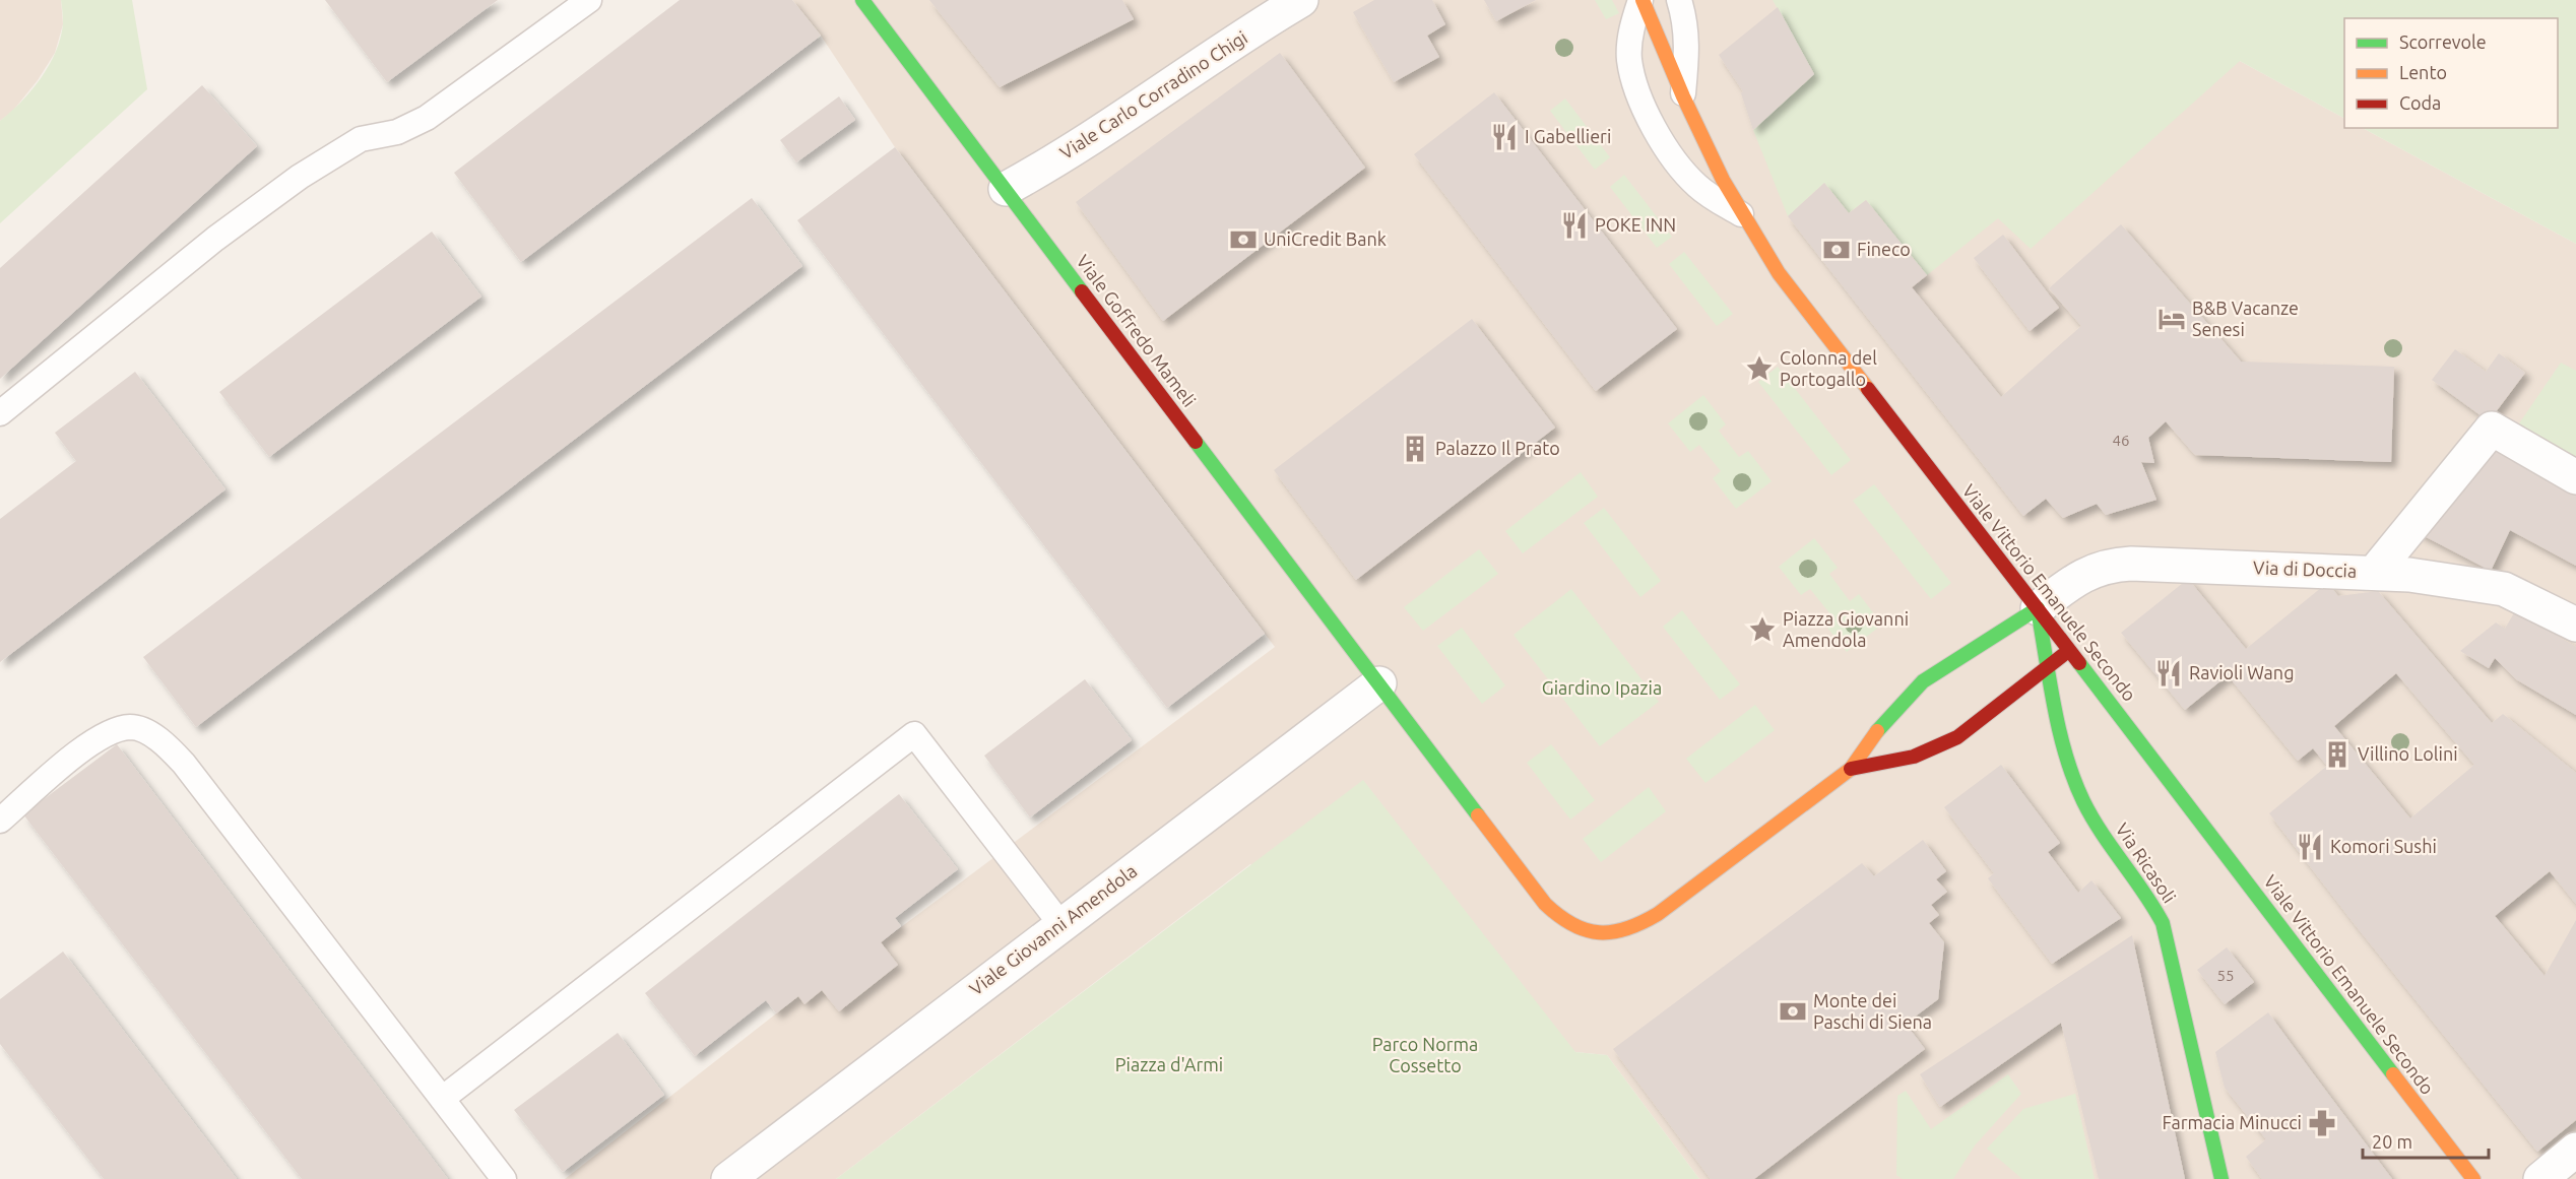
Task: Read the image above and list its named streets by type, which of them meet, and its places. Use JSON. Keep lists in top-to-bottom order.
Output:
{
  "streets": {
    "main road": ["Viale Goffredo Mameli", "Viale Vittorio Emanuele Secondo", "Via Ricasoli"],
    "street": ["Viale Carlo Corradino Chigi", "Via di Doccia", "Viale Giovanni Amendola"]
  },
  "crossings": [
    ["Viale Carlo Corradino Chigi", "Viale Goffredo Mameli"],
    ["Viale Goffredo Mameli", "Viale Giovanni Amendola"],
    ["Via di Doccia", "Viale Vittorio Emanuele Secondo"],
    ["Via di Doccia", "Via Ricasoli"],
    ["Viale Vittorio Emanuele Secondo", "Via Ricasoli"]
  ],
  "parks": ["Giardino Ipazia", "Parco Norma Cossetto", "Piazza d'Armi"],
  "places": {
    "restaurant": [
      "I Gabellieri",
      "POKE INN",
      "Ravioli Wang",
      "Komori Sushi"
    ],
    "bank": ["UniCredit Bank", "Fineco", "Monte dei Paschi di Siena"],
    "hotel": ["B&B Vacanze Senesi"],
    "place": ["Colonna del Portogallo", "Piazza Giovanni Amendola"],
    "building": ["Palazzo Il Prato", "Villino Lolini"],
    "pharmacy": ["Farmacia Minucci"]
  },
  "house_numbers": ["46", "55"],
  "legend": ["Scorrevole", "Lento", "Coda"],
  "scale_bar": "20 m"
}
